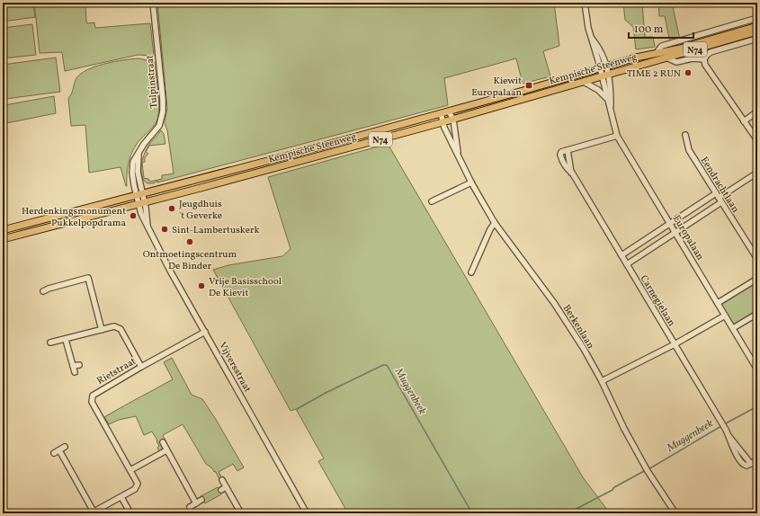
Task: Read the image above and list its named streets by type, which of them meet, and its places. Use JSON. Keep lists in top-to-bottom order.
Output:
{
  "streets": {
    "main road": ["N74", "Kempische Steenweg"],
    "street": [
      "Tulpinstraat",
      "Eendrachtlaan",
      "Europalaan",
      "Carnegielaan",
      "Berkenlaan",
      "Vijversstraat",
      "Rietstraat"
    ]
  },
  "crossings": [
    ["Kempische Steenweg", "Tulpinstraat"],
    ["Kempische Steenweg", "Europalaan"],
    ["Kempische Steenweg", "Berkenlaan"],
    ["Kempische Steenweg", "Vijversstraat"],
    ["Tulpinstraat", "Vijversstraat"],
    ["Vijversstraat", "Rietstraat"]
  ],
  "water": ["Muggenbeek"],
  "places": {
    "other": [
      "TIME 2 RUN",
      "Jeugdhuis 't Geverke",
      "Herdenkingsmonument Pukkelpopdrama",
      "Sint-Lambertuskerk",
      "Ontmoetingscentrum De Binder",
      "Vrije Basisschool De Kievit"
    ],
    "transit": ["Kiewit Europalaan"]
  },
  "scale_bar": "100 m"
}
